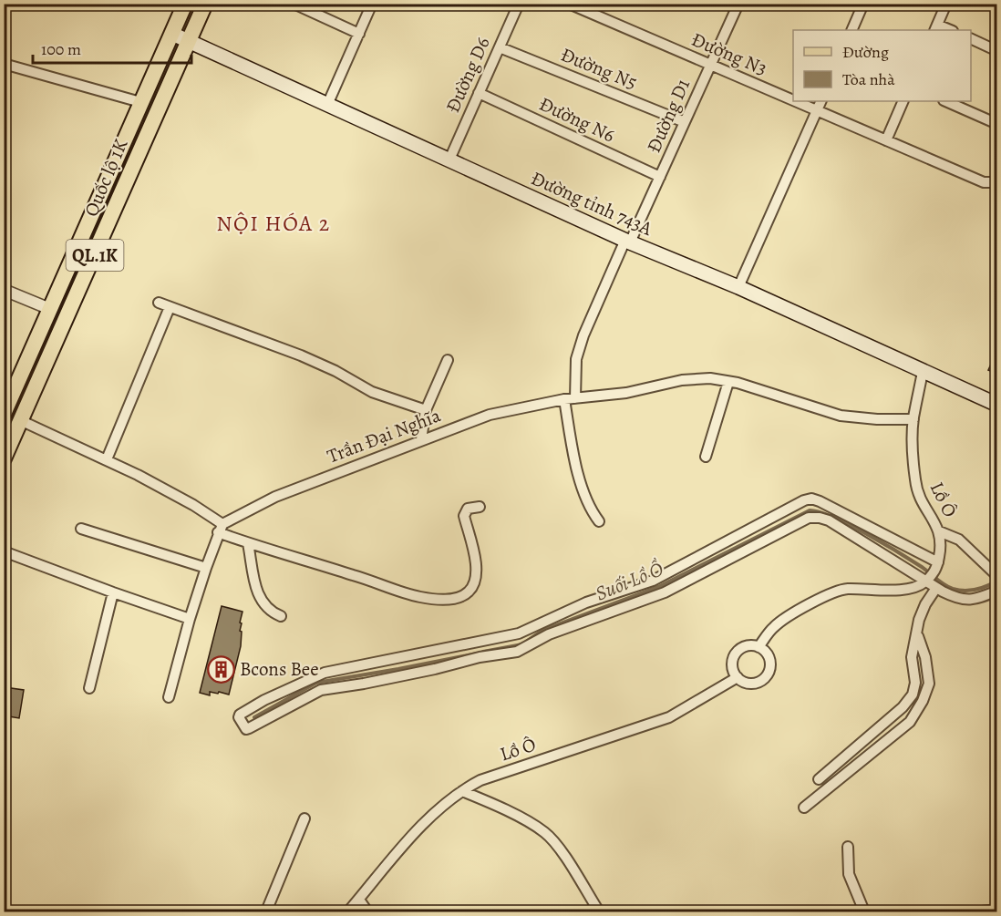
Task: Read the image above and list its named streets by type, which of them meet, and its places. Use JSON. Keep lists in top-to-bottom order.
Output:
{
  "streets": {
    "main road": ["Quốc lộ 1K", "Đường tỉnh 743A", "QL.1K"],
    "street": [
      "Đường N3",
      "Đường N5",
      "Đường D6",
      "Đường D1",
      "Đường N6",
      "Trần Đại Nghĩa",
      "Lồ Ô"
    ]
  },
  "crossings": [
    ["Đường N3", "Đường D1"],
    ["Đường N5", "Đường D6"],
    ["Đường N5", "Đường D1"],
    ["Đường D6", "Đường N6"],
    ["Đường D6", "Đường tỉnh 743A"],
    ["Đường D1", "Đường N6"],
    ["Đường D1", "Đường tỉnh 743A"],
    ["Quốc lộ 1K", "Đường tỉnh 743A"],
    ["Đường tỉnh 743A", "Lồ Ô"],
    ["Trần Đại Nghĩa", "Lồ Ô"]
  ],
  "districts": ["NỘI HÓA 2"],
  "water": ["Suối Lồ Ồ"],
  "places": {
    "building": ["Bcons Bee"]
  },
  "legend": ["Đường", "Tòa nhà"],
  "scale_bar": "100 m"
}
